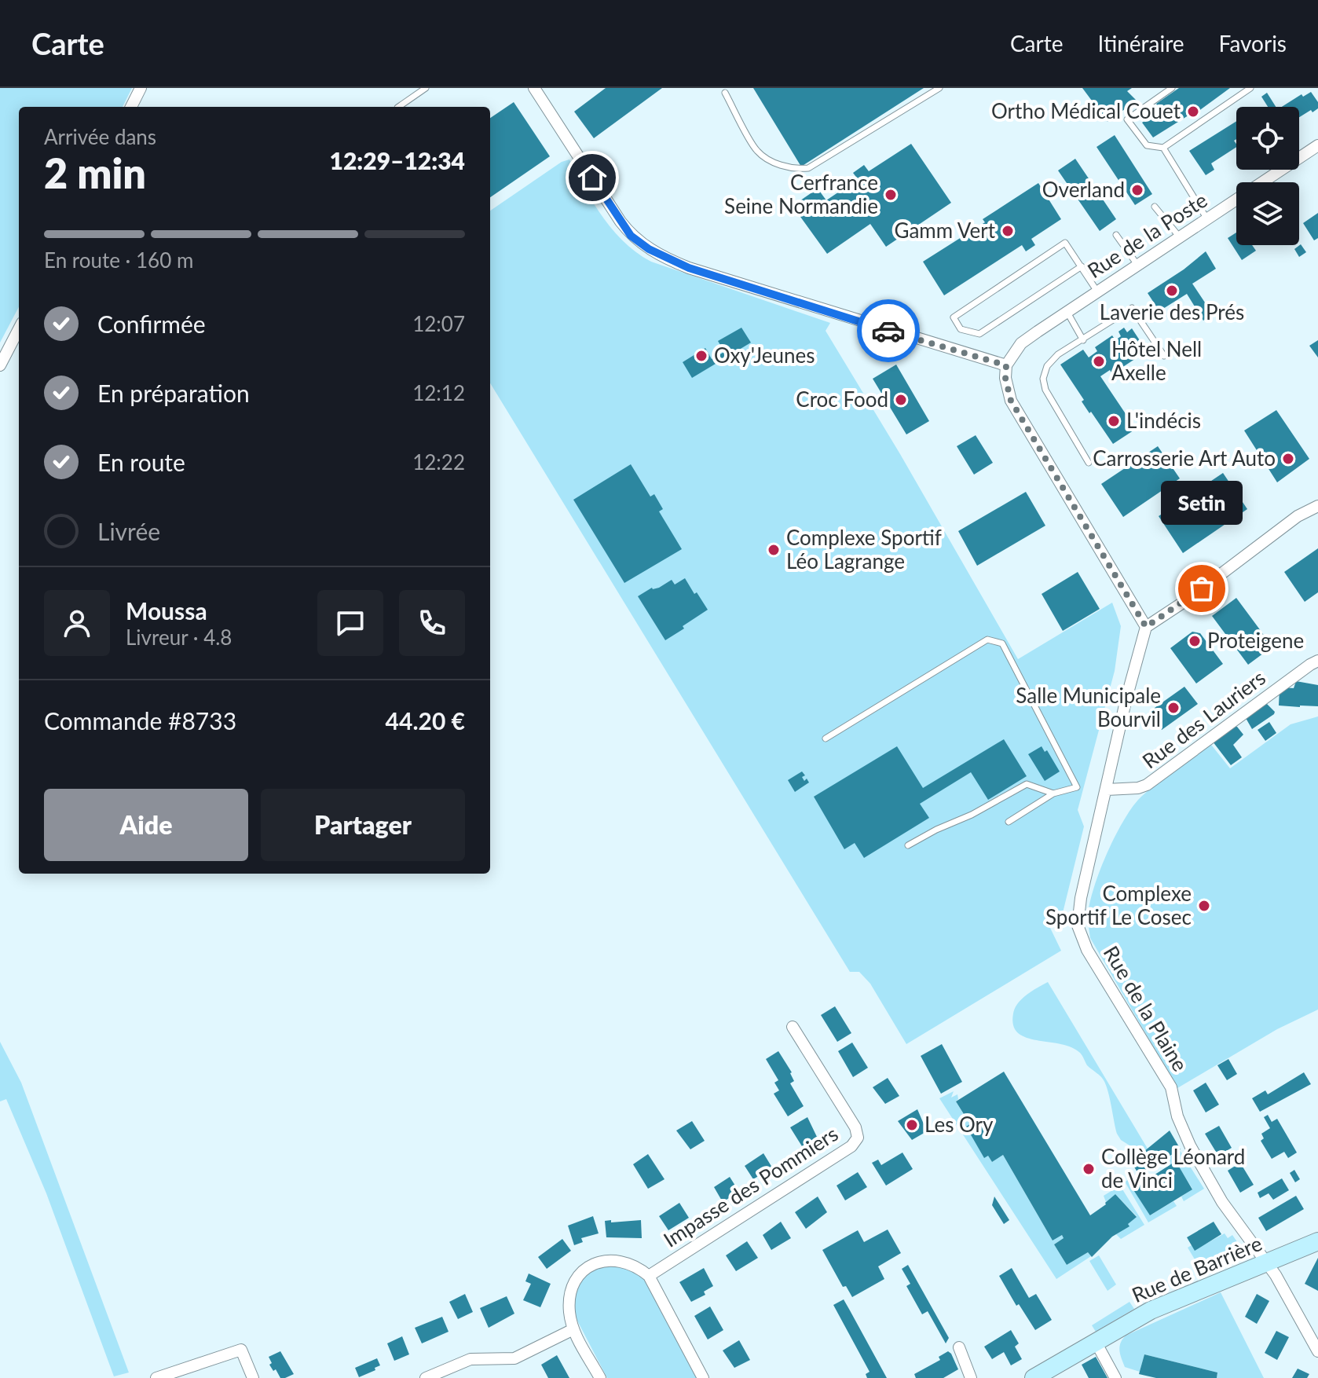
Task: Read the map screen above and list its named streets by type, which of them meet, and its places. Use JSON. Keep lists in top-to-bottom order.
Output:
{
  "streets": {
    "street": [
      "Rue de la Poste",
      "Rue des Lauriers",
      "Rue de la Plaine",
      "Impasse des Pommiers",
      "Rue de Barrière"
    ]
  },
  "crossings": [
    ["Rue des Lauriers", "Rue de la Plaine"],
    ["Rue de la Plaine", "Rue de Barrière"]
  ],
  "places": [
    "Ortho Médical Couet",
    "Overland",
    "Cerfrance Seine Normandie",
    "Gamm Vert",
    "Laverie des Prés",
    "Oxy'Jeunes",
    "Hôtel Nell Axelle",
    "Croc Food",
    "L'indécis",
    "Carrosserie Art Auto",
    "Complexe Sportif Léo Lagrange",
    "Setin",
    "Proteigene",
    "Salle Municipale Bourvil",
    "Complexe Sportif Le Cosec",
    "Les Ory",
    "Collège Léonard de Vinci"
  ],
  "page": {
    "header": "Carte",
    "nav": ["Carte", "Itinéraire", "Favoris"],
    "heading": ["2 min", "Arrivée dans", "12:29–12:34"],
    "panel": [
      "Moussa",
      "Livreur · 4.8",
      "Commande #8733",
      "44.20 €"
    ],
    "bar": "En route · 160 m",
    "list": [
      ["Confirmée", "12:07"],
      ["En préparation", "12:12"],
      ["En route", "12:22"],
      "Livrée"
    ],
    "bubble": "Setin",
    "buttons": ["Aide", "Partager"]
  }
}
